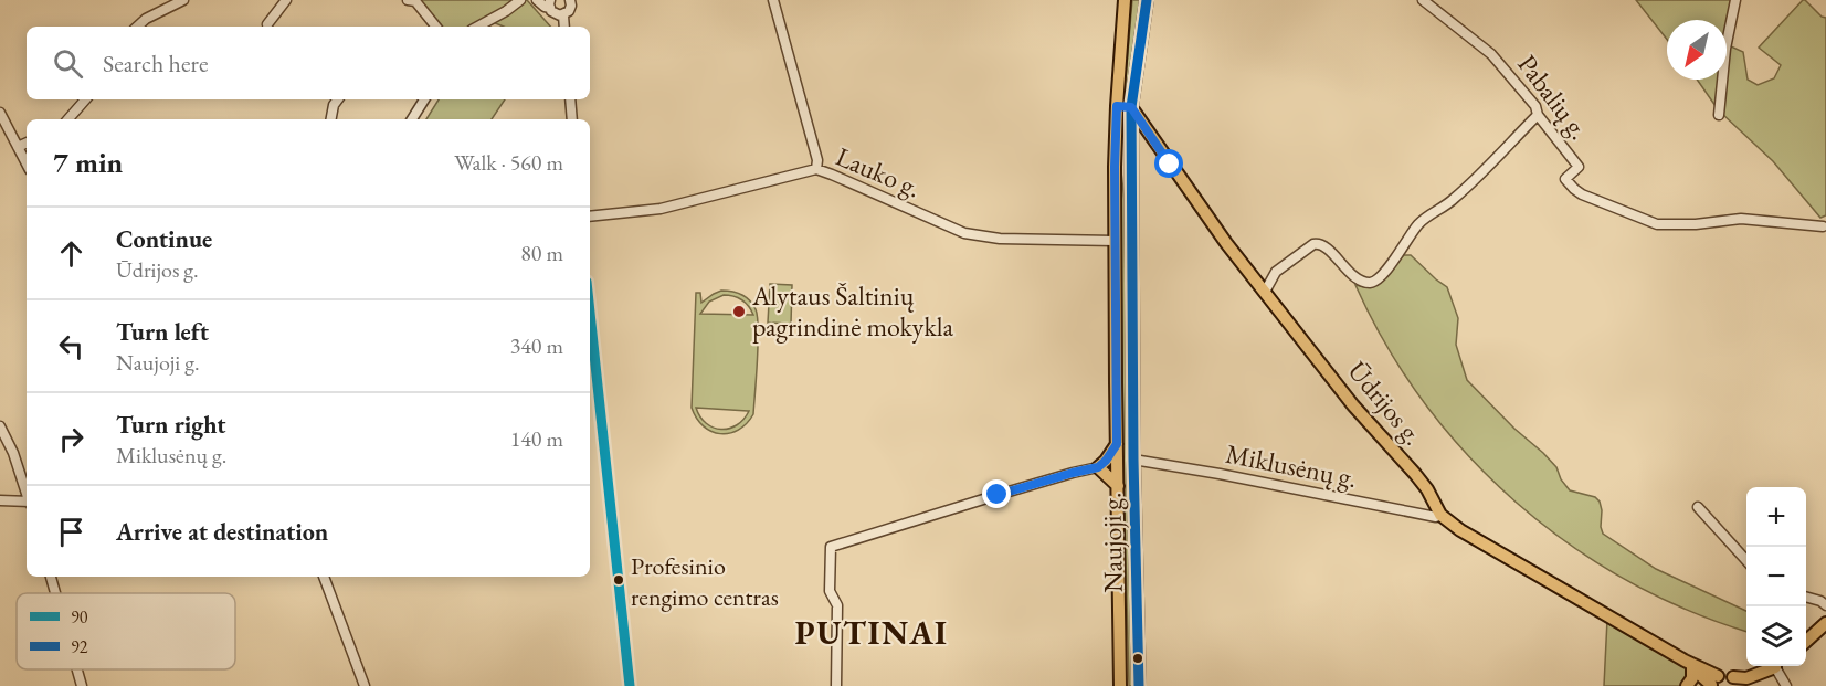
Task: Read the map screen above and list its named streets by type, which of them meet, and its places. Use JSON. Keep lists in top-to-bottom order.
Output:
{
  "streets": {
    "main road": ["Ūdrijos g.", "Naujoji g."],
    "street": ["Pabalių g.", "Lauko g.", "Miklusėnų g."]
  },
  "crossings": [
    ["Lauko g.", "Naujoji g."],
    ["Ūdrijos g.", "Miklusėnų g."],
    ["Ūdrijos g.", "Naujoji g."],
    ["Miklusėnų g.", "Naujoji g."]
  ],
  "districts": ["PUTINAI"],
  "places": ["Alytaus Šaltinių pagrindinė mokykla", "Profesinio rengimo centras"],
  "lines": ["transit line 92", "transit line 90"],
  "legend": ["90", "92"],
  "north": "bottom left",
  "page": {
    "search": "Search here",
    "heading": ["7 min", "Walk · 560 m"],
    "list": [
      ["Continue", "Ūdrijos g.", "80 m"],
      ["Turn left", "Naujoji g.", "340 m"],
      ["Turn right", "Miklusėnų g.", "140 m"],
      "Arrive at destination"
    ],
    "map_buttons": ["+", "−"]
  }
}
